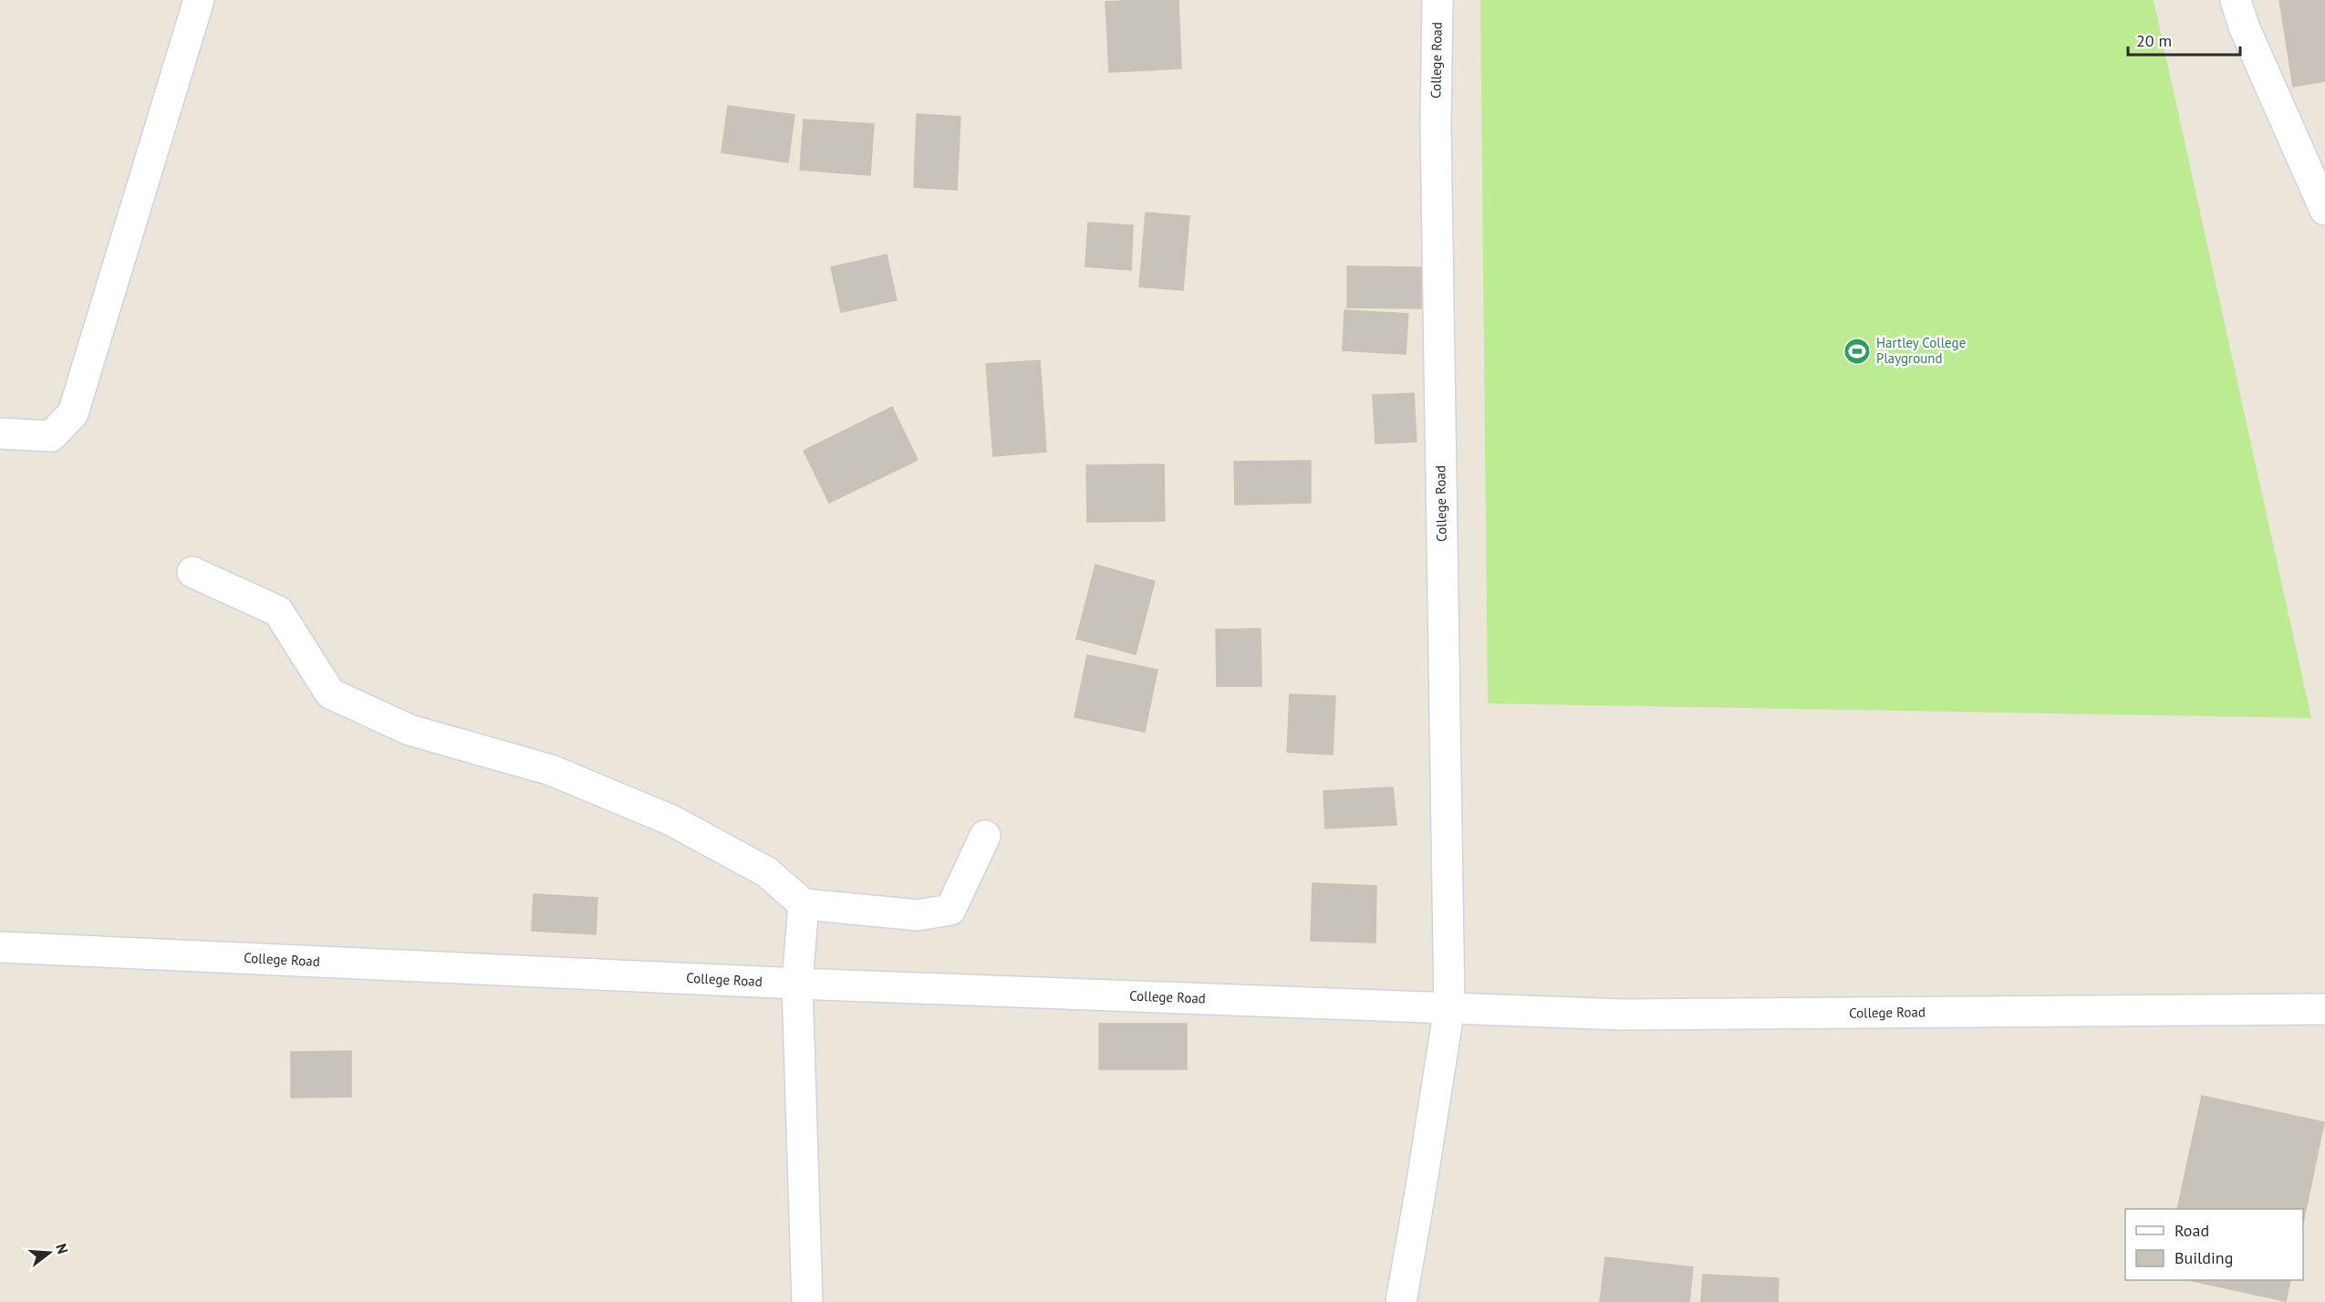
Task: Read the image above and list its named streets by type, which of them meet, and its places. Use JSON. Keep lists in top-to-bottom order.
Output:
{
  "streets": {
    "street": ["College Road"]
  },
  "places": {
    "sports": ["Hartley College Playground"]
  },
  "legend": ["Road", "Building"],
  "scale_bar": "20 m",
  "north": "right"
}
